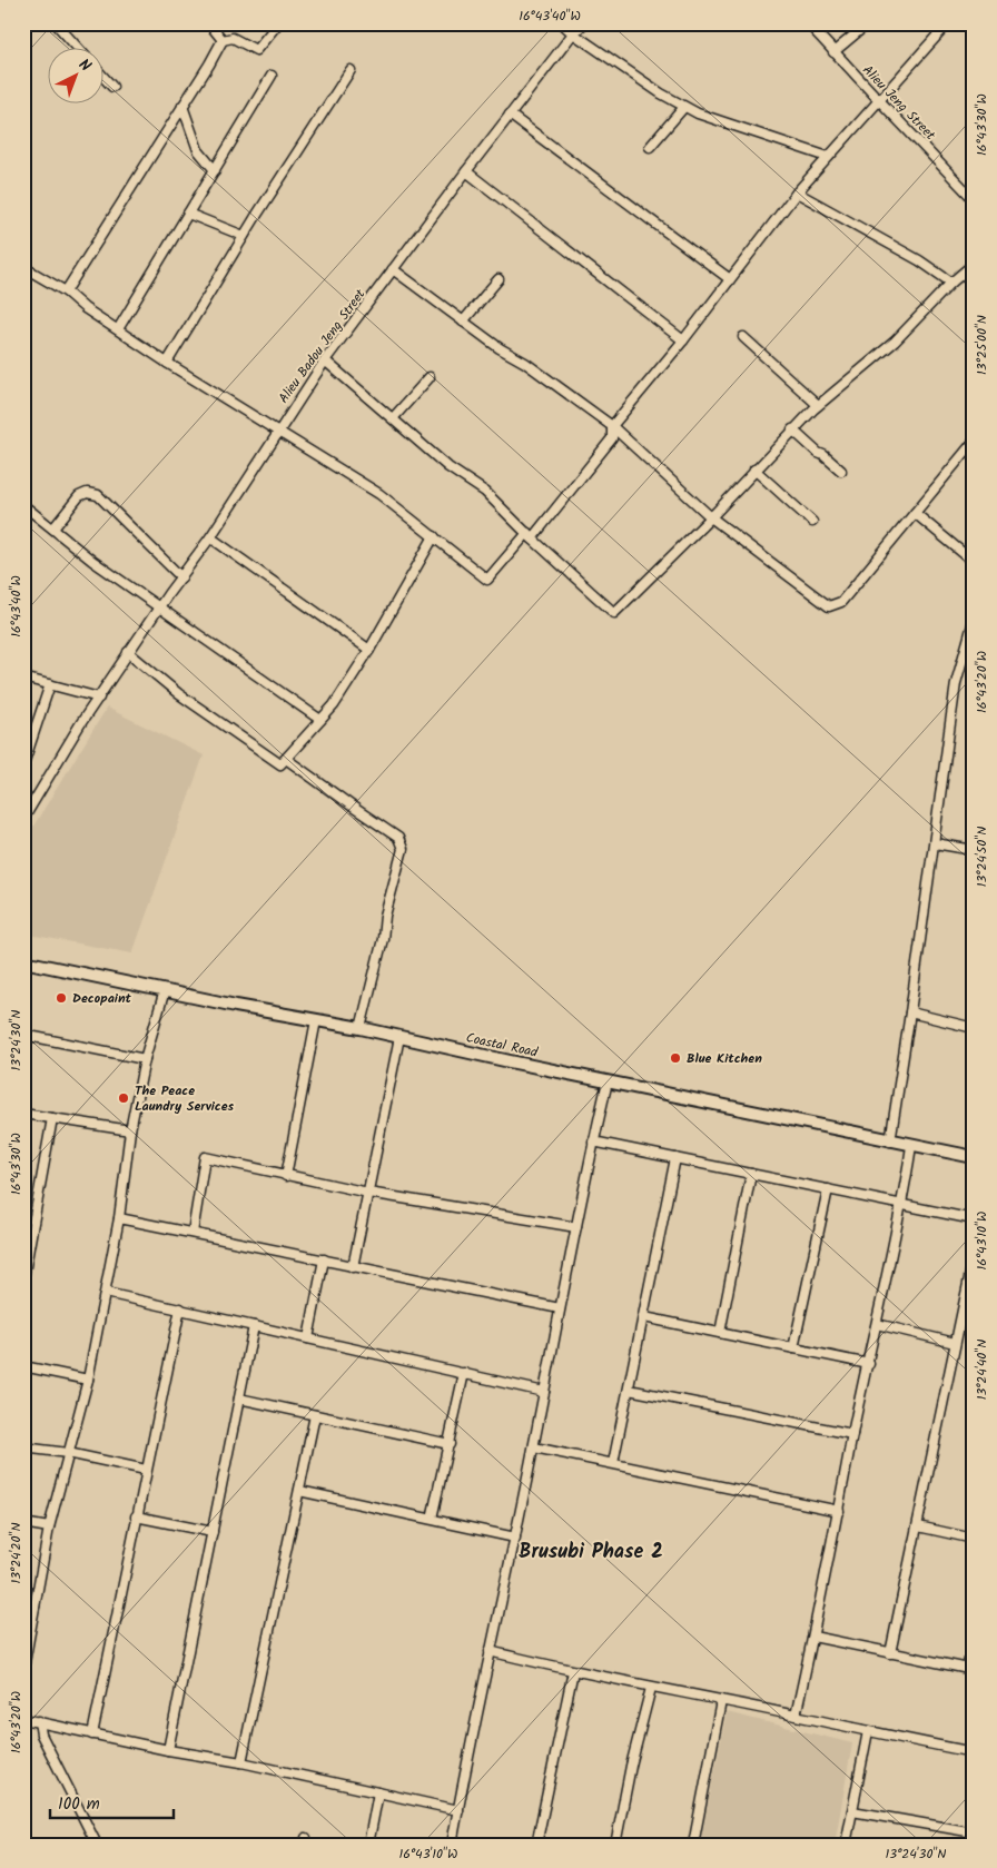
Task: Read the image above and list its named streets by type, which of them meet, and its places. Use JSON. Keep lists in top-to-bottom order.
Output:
{
  "streets": {
    "main road": ["Coastal Road"],
    "street": ["Alieu Jeng Street", "Alieu Badou Jeng Street"]
  },
  "districts": ["Brusubi Phase 2"],
  "places": ["Decopaint", "Blue Kitchen", "The Peace Laundry Services"],
  "scale_bar": "100 m",
  "north": "top right",
  "coordinates": [
    "16°43'40\"W",
    "16°43'30\"W",
    "13°25'00\"N",
    "16°43'20\"W",
    "13°24'50\"N",
    "13°24'30\"N",
    "16°43'10\"W",
    "13°24'40\"N",
    "13°24'20\"N"
  ]
}
